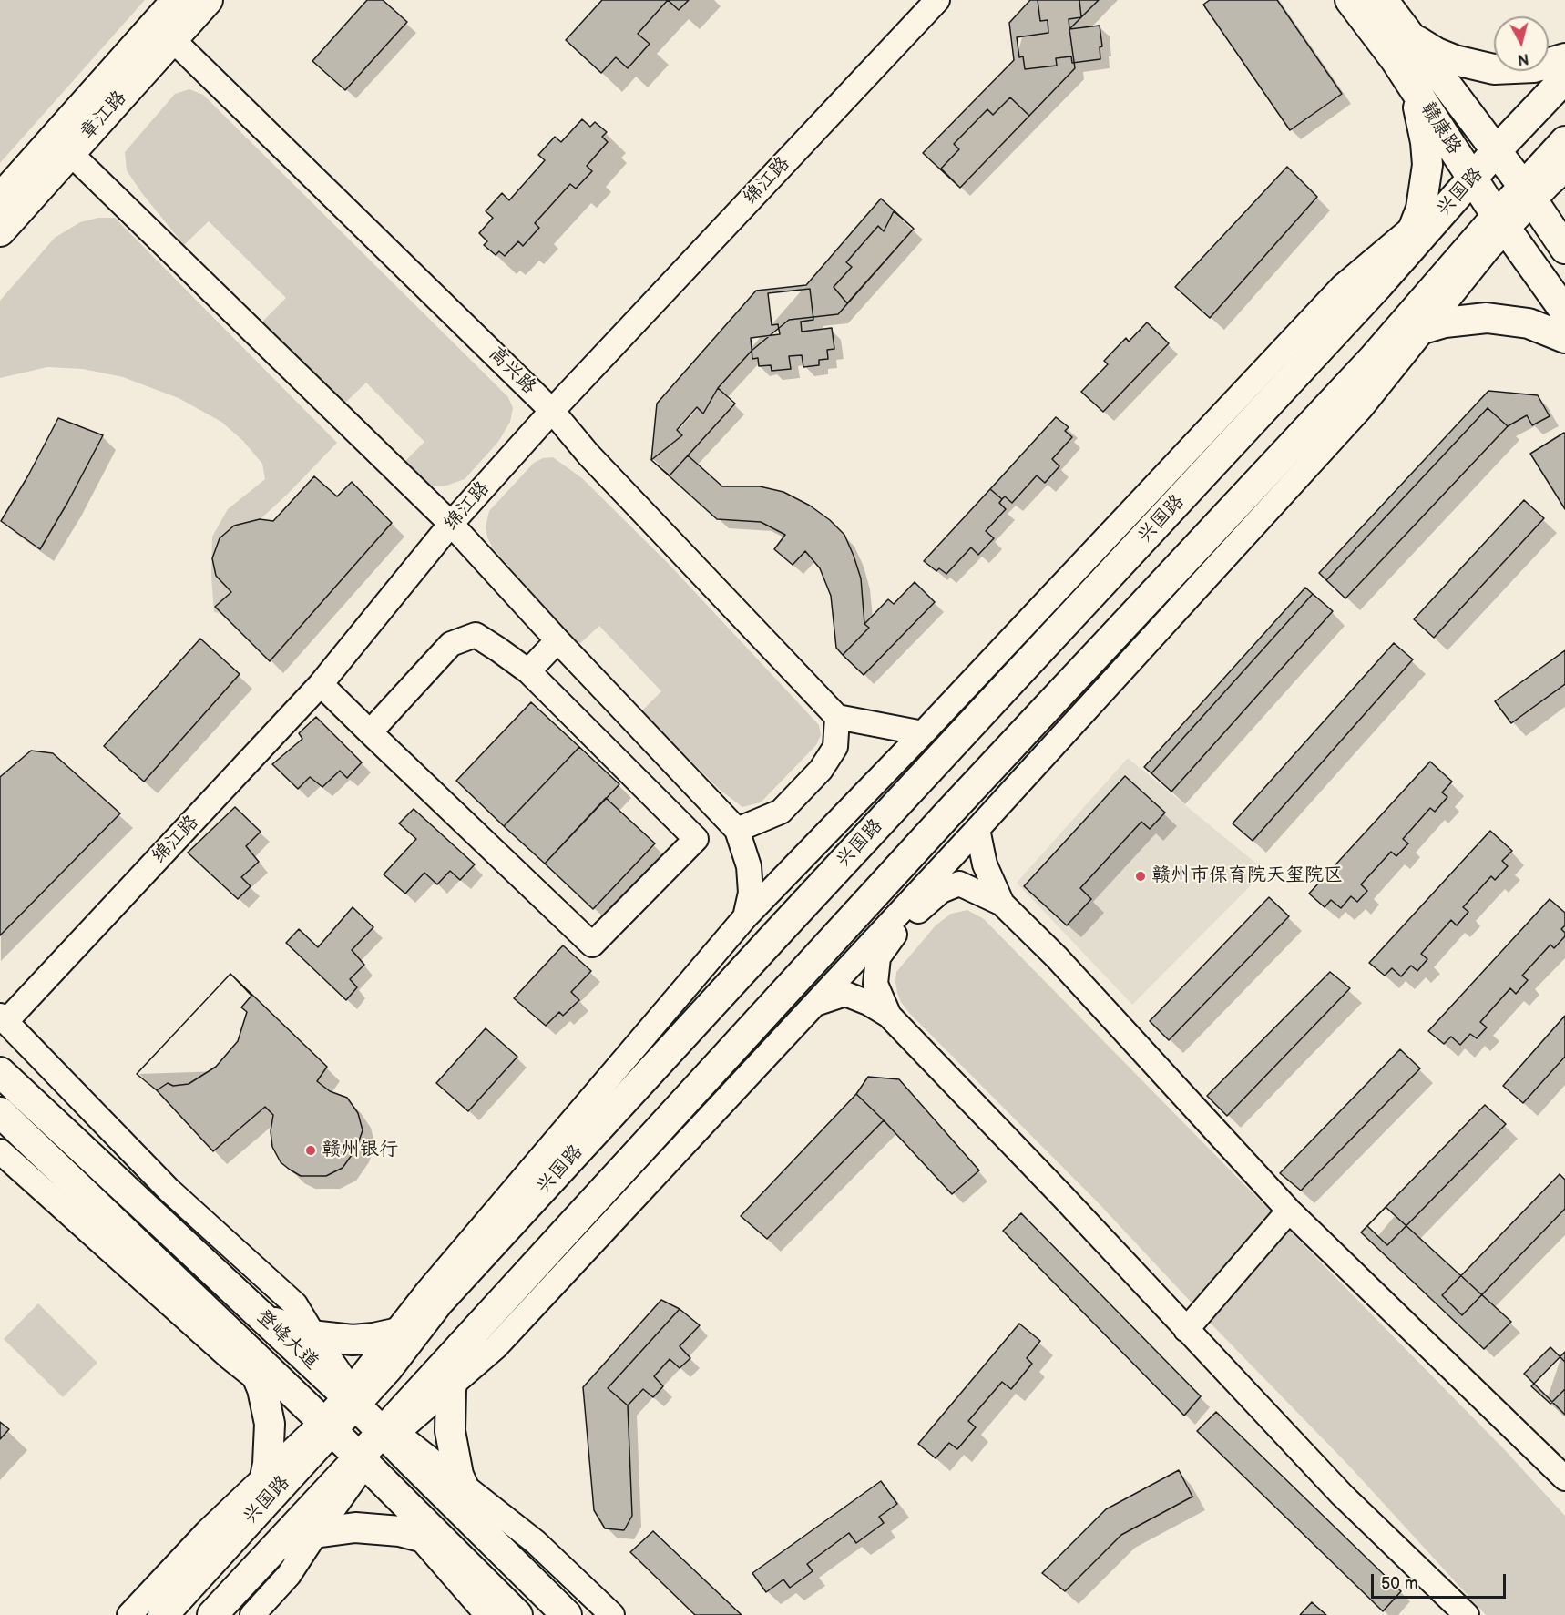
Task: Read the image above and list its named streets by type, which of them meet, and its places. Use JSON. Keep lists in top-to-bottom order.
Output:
{
  "streets": {
    "main road": [
      "章江路",
      "赣康路",
      "兴国路",
      "登峰大道"
    ],
    "street": ["绵江路", "高兴路"]
  },
  "crossings": [
    ["章江路", "高兴路"],
    ["赣康路", "兴国路"],
    ["绵江路", "高兴路"],
    ["兴国路", "登峰大道"]
  ],
  "places": ["赣州市保育院天玺院区", "赣州银行"],
  "scale_bar": "50 m",
  "north": "bottom"
}
